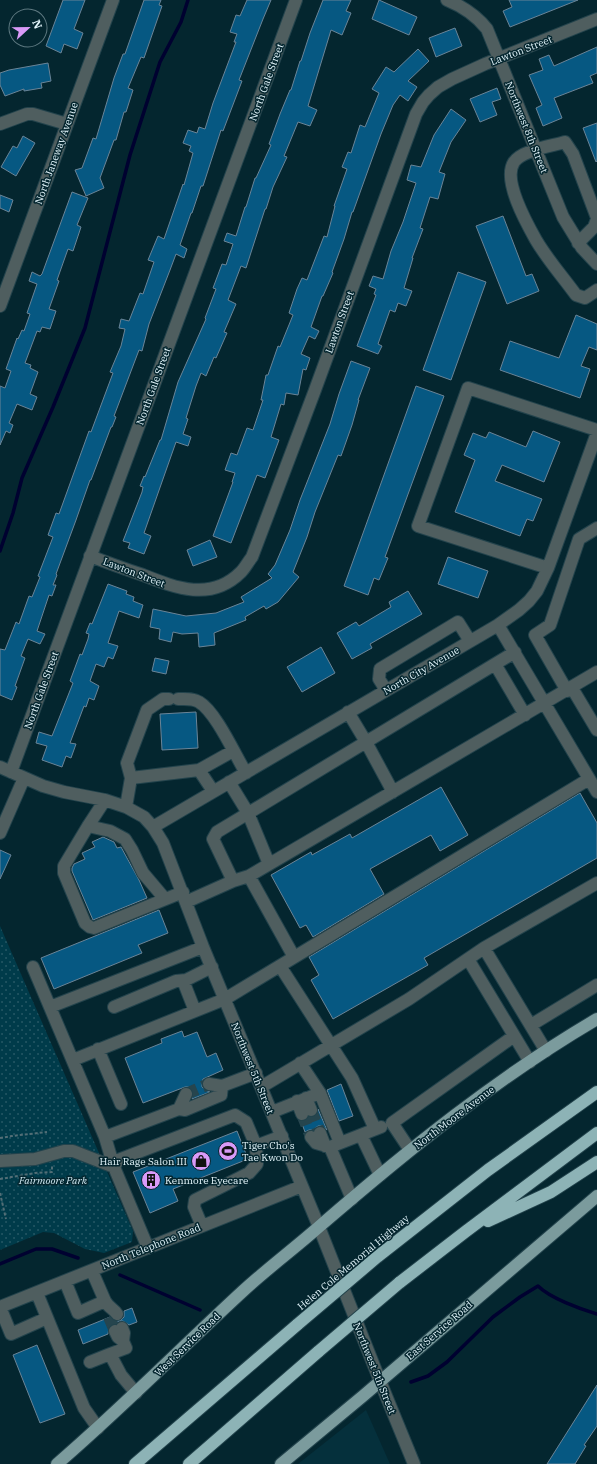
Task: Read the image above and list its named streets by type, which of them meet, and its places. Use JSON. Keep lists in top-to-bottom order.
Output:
{
  "streets": {
    "highway": ["Helen Cole Memorial Highway"],
    "main road": ["North Moore Avenue", "East Service Road", "West Service Road"],
    "street": [
      "Lawton Street",
      "North Gale Street",
      "Northwest 8th Street",
      "North Janeway Avenue",
      "North City Avenue",
      "Northwest 5th Street",
      "North Telephone Road"
    ]
  },
  "crossings": [
    ["Lawton Street", "North Gale Street"],
    ["Lawton Street", "Northwest 8th Street"],
    ["North Gale Street", "Northwest 5th Street"],
    ["North City Avenue", "Northwest 5th Street"],
    ["Northwest 5th Street", "North Moore Avenue"],
    ["Northwest 5th Street", "North Telephone Road"],
    ["Northwest 5th Street", "East Service Road"],
    ["Northwest 5th Street", "West Service Road"],
    ["North Moore Avenue", "West Service Road"]
  ],
  "parks": ["Fairmoore Park"],
  "places": {
    "sports": ["Tiger Cho's Tae Kwon Do"],
    "shop": ["Hair Rage Salon III"],
    "building": ["Kenmore Eyecare"]
  },
  "north": "right"
}
